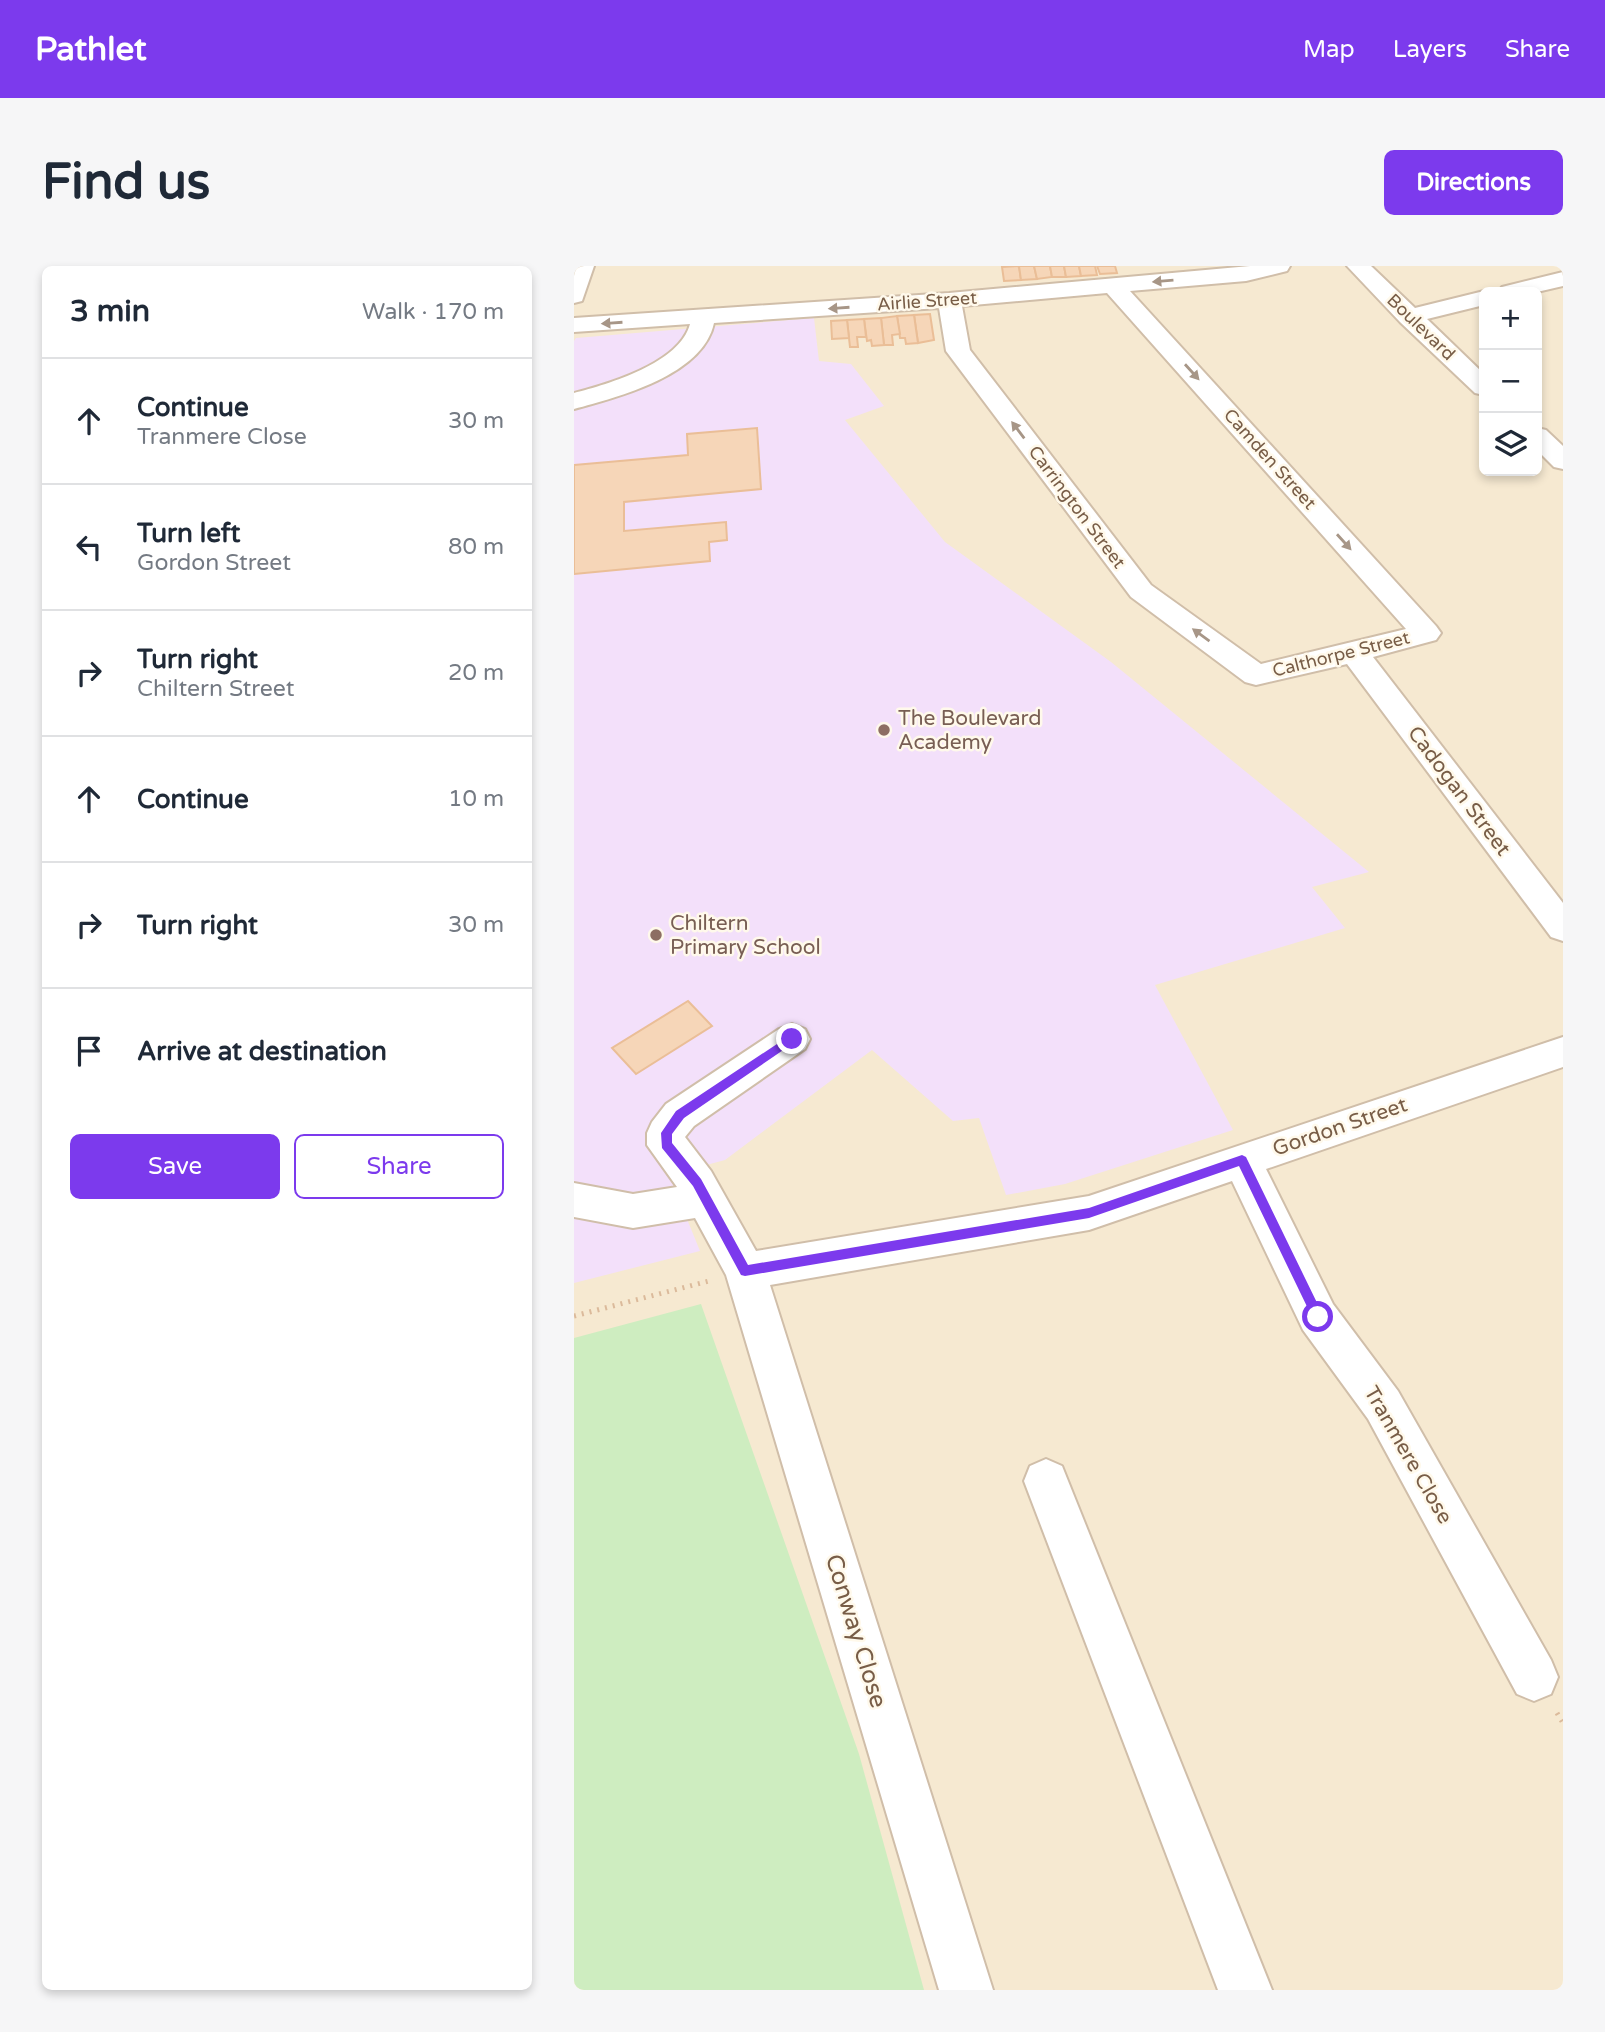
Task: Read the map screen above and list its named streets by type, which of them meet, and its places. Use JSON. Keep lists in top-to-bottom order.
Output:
{
  "streets": {
    "street": [
      "Airlie Street",
      "Boulevard",
      "Camden Street",
      "Carrington Street",
      "Calthorpe Street",
      "Cadogan Street",
      "Gordon Street",
      "Tranmere Close",
      "Conway Close"
    ]
  },
  "crossings": [
    ["Airlie Street", "Camden Street"],
    ["Airlie Street", "Carrington Street"],
    ["Camden Street", "Calthorpe Street"],
    ["Carrington Street", "Calthorpe Street"],
    ["Calthorpe Street", "Cadogan Street"],
    ["Gordon Street", "Tranmere Close"],
    ["Gordon Street", "Conway Close"]
  ],
  "one_way": ["Airlie Street", "Camden Street", "Carrington Street"],
  "places": ["The Boulevard Academy", "Chiltern Primary School"],
  "page": {
    "header": "Pathlet",
    "nav": ["Map", "Layers", "Share"],
    "buttons": [
      "Directions",
      ["Save", "Share"]
    ],
    "title": "Find us",
    "heading": ["3 min", "Walk · 170 m"],
    "map_buttons": ["+", "−"],
    "list": [
      ["Continue", "Tranmere Close", "30 m"],
      ["Turn left", "Gordon Street", "80 m"],
      ["Turn right", "Chiltern Street", "20 m"],
      ["Continue", "10 m"],
      ["Turn right", "30 m"],
      "Arrive at destination"
    ]
  }
}
